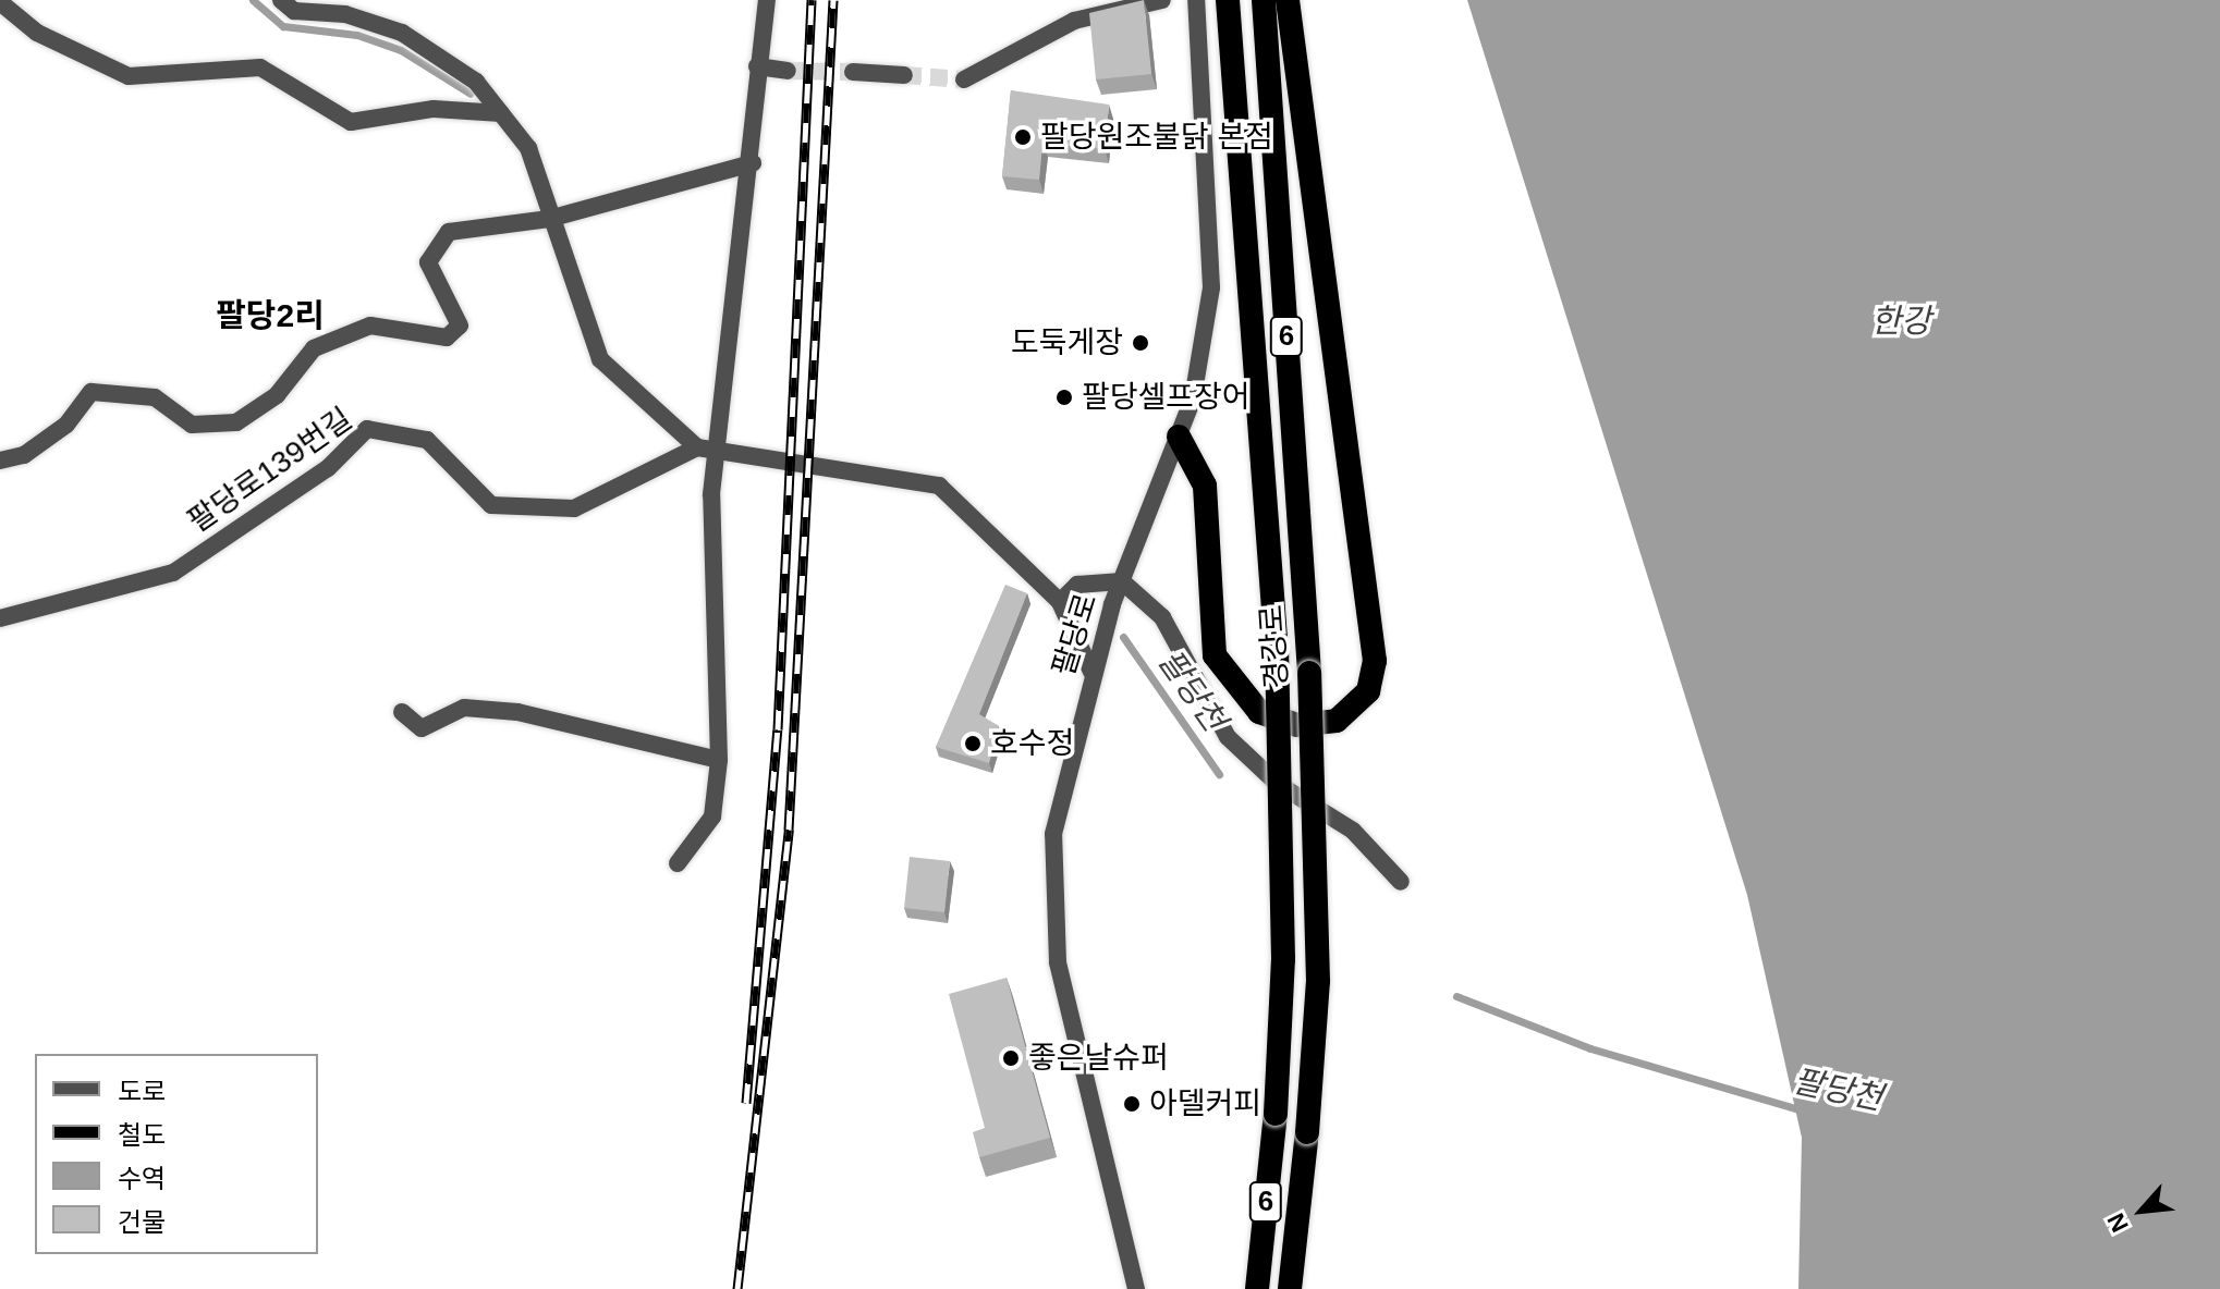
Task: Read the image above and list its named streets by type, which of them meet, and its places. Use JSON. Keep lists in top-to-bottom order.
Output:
{
  "streets": {
    "highway": ["6", "경강로"],
    "street": ["팔당로139번길", "팔당로"]
  },
  "districts": ["팔당2리"],
  "water": ["한강", "팔당천"],
  "places": [
    "팔당원조불닭 본점",
    "도둑게장",
    "팔당셀프장어",
    "호수정",
    "좋은날슈퍼",
    "아델커피"
  ],
  "legend": [
    "도로",
    "철도",
    "수역",
    "건물"
  ],
  "north": "bottom left"
}
